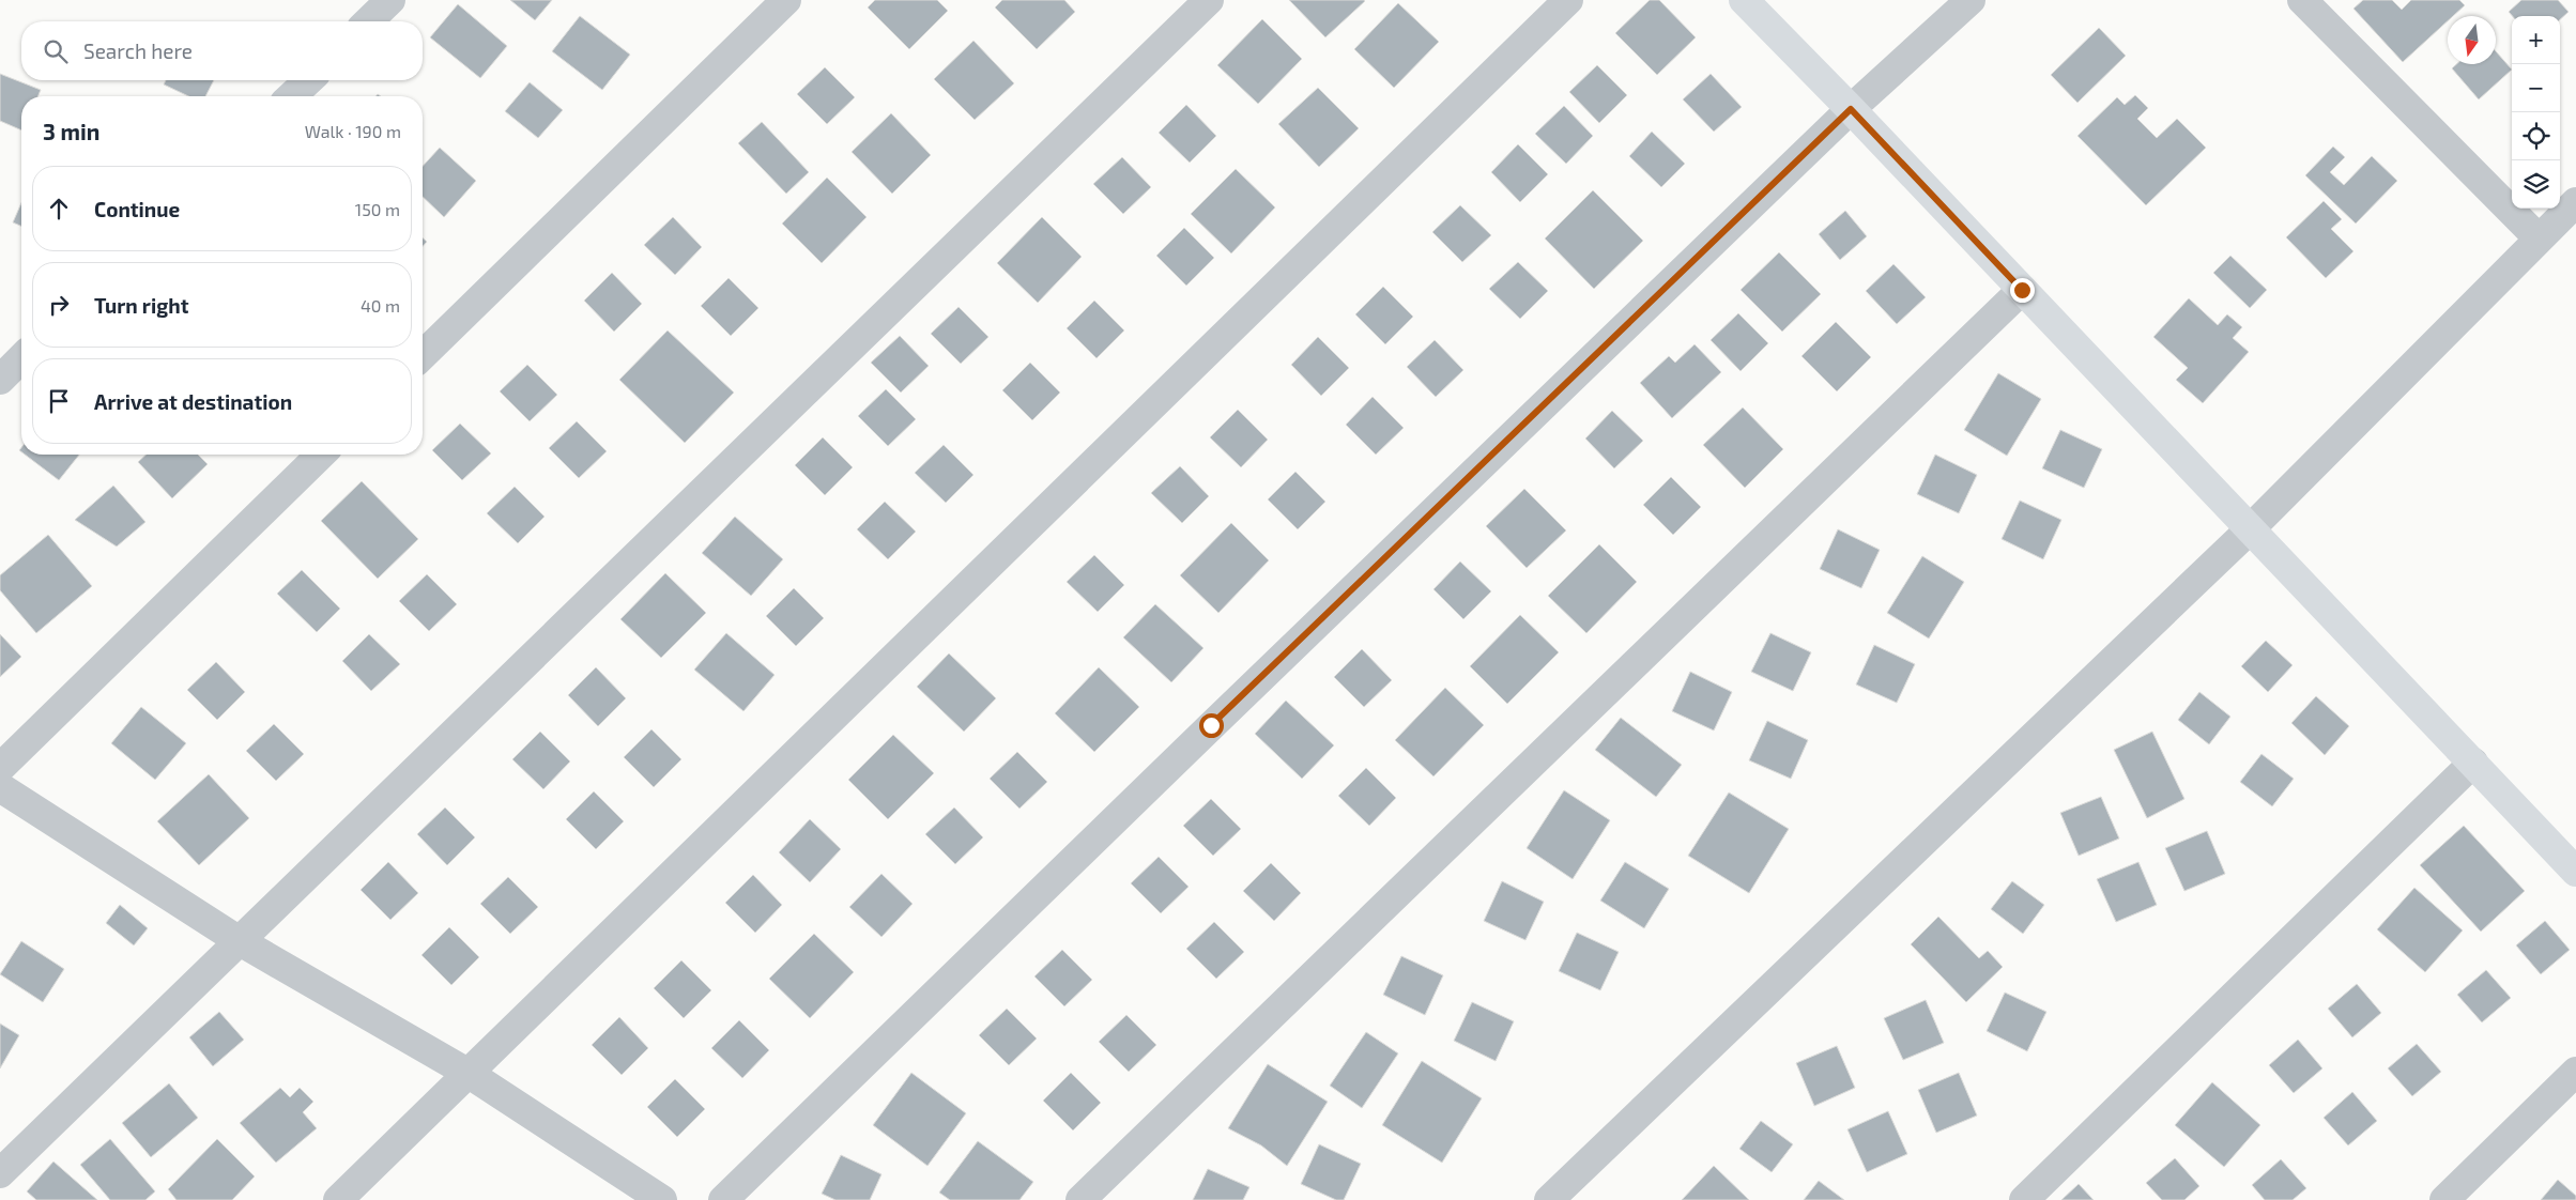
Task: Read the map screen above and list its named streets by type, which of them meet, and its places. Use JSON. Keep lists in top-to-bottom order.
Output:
{
  "north": "bottom",
  "page": {
    "map_buttons": ["+", "−"],
    "search": "Search here",
    "heading": ["3 min", "Walk · 190 m"],
    "list": [
      ["Continue", "150 m"],
      ["Turn right", "40 m"],
      "Arrive at destination"
    ]
  }
}
